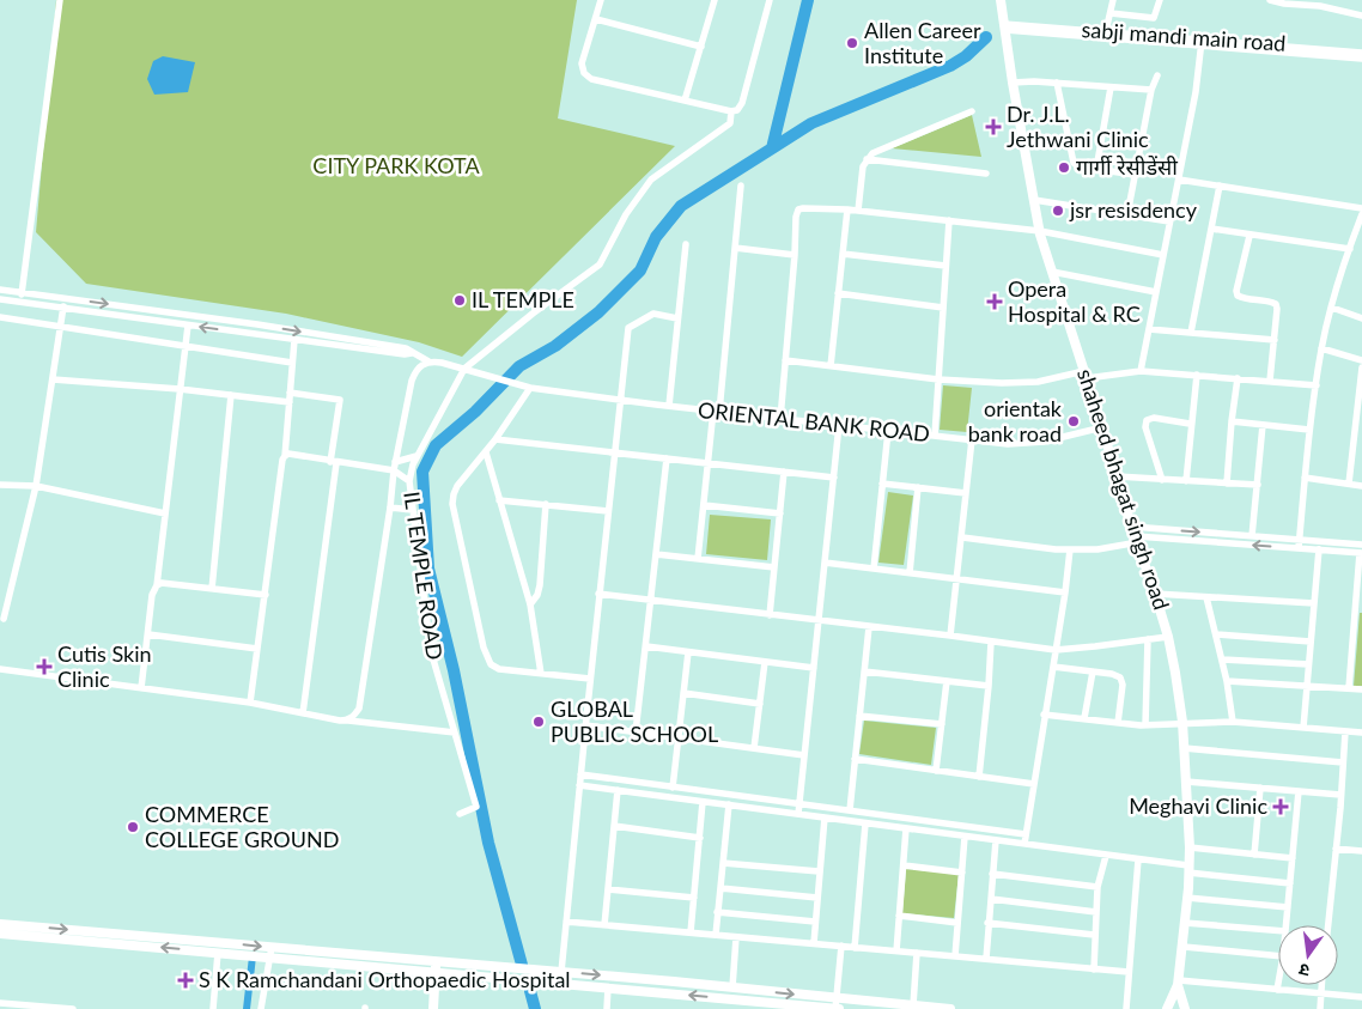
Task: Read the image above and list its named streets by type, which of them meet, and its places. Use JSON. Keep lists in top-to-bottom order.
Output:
{
  "streets": {
    "street": [
      "sabji mandi main road",
      "ORIENTAL BANK ROAD",
      "shaheed bhagat singh road",
      "IL TEMPLE ROAD"
    ]
  },
  "crossings": [
    ["sabji mandi main road", "shaheed bhagat singh road"],
    ["ORIENTAL BANK ROAD", "shaheed bhagat singh road"],
    ["ORIENTAL BANK ROAD", "IL TEMPLE ROAD"]
  ],
  "parks": ["CITY PARK KOTA"],
  "places": {
    "other": [
      "Allen Career Institute",
      "गार्गी रेसीडेंसी",
      "jsr resisdency",
      "IL TEMPLE",
      "orientak bank road",
      "GLOBAL PUBLIC SCHOOL",
      "COMMERCE COLLEGE GROUND"
    ],
    "health": [
      "Dr. J.L. Jethwani Clinic",
      "Opera Hospital & RC",
      "Cutis Skin Clinic",
      "Meghavi Clinic",
      "S K Ramchandani Orthopaedic Hospital"
    ]
  },
  "north": "bottom"
}
